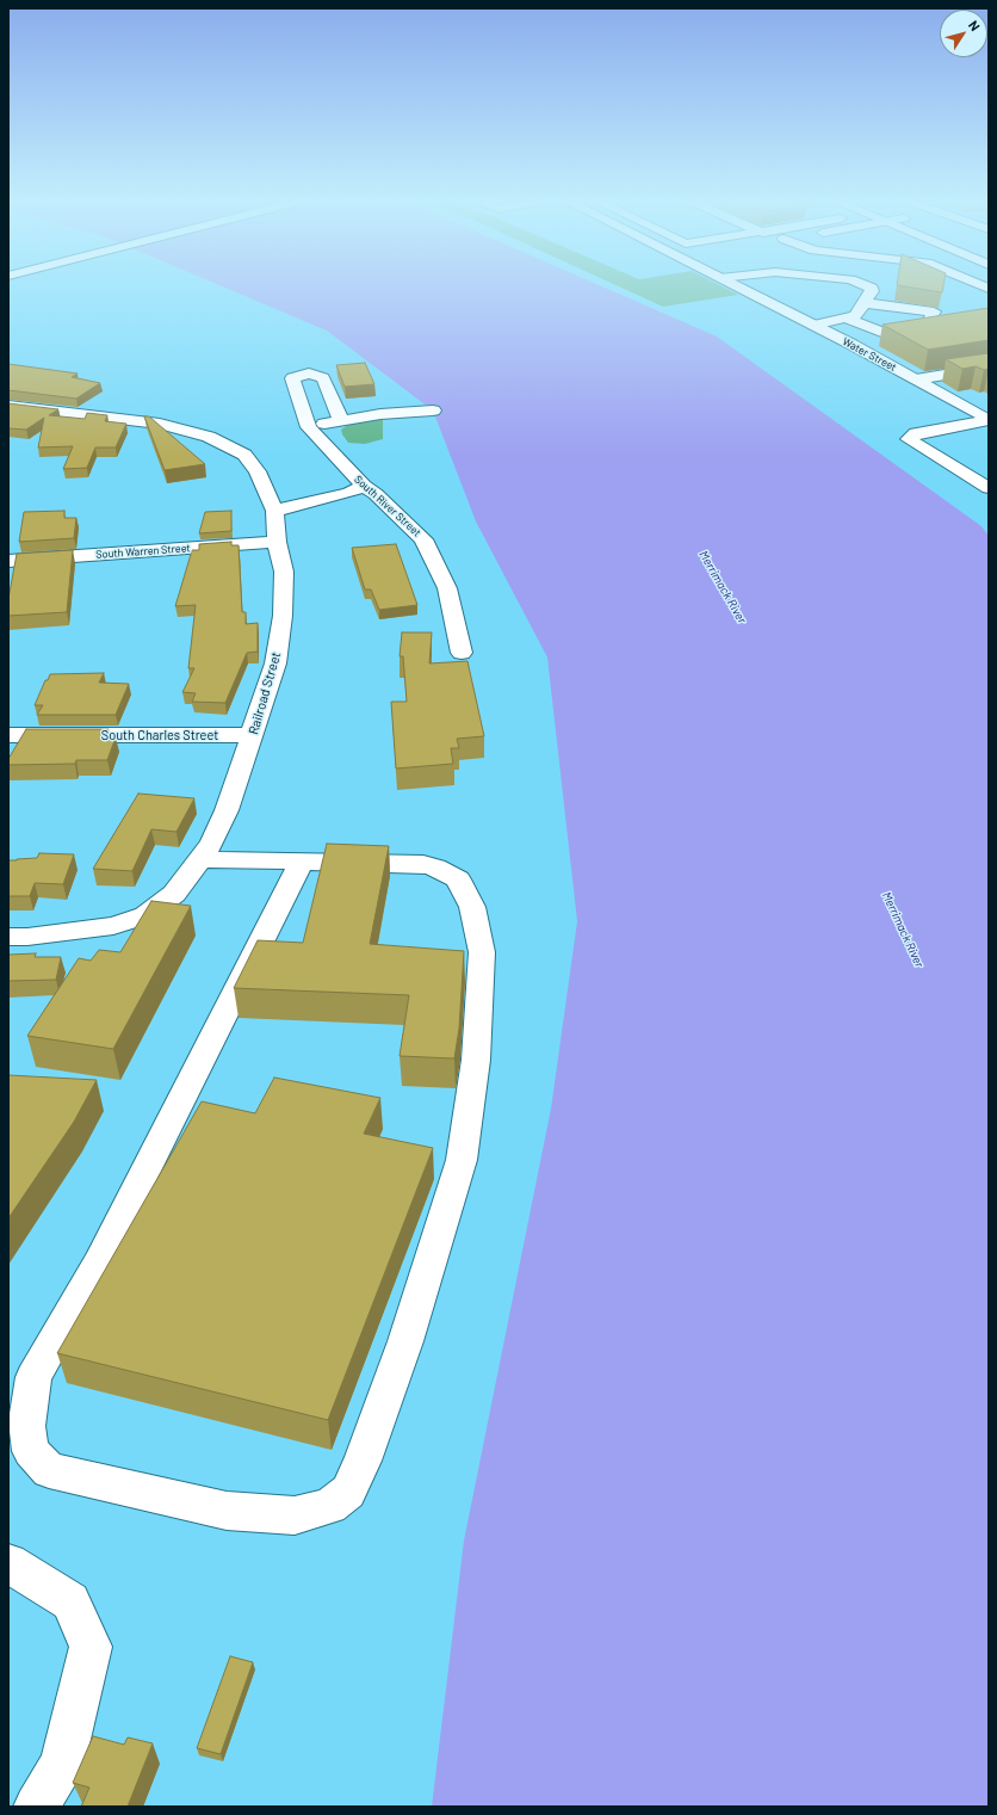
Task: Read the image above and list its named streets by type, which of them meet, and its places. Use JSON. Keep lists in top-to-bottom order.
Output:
{
  "streets": {
    "street": [
      "Water Street",
      "South River Street",
      "South Warren Street",
      "Railroad Street",
      "South Charles Street"
    ]
  },
  "crossings": [
    ["South Warren Street", "Railroad Street"],
    ["Railroad Street", "South Charles Street"]
  ],
  "water": ["Merrimack River"],
  "north": "top right"
}
